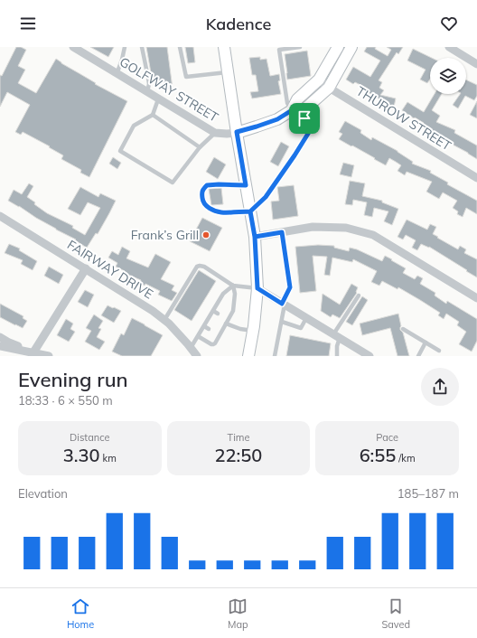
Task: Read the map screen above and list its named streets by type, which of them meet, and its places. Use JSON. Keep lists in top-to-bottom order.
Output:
{
  "streets": {
    "street": ["GOLFWAY STREET", "THUROW STREET", "FAIRWAY DRIVE"]
  },
  "places": ["Frank’s Grill"],
  "page": {
    "header": "Kadence",
    "heading": ["Evening run", "18:33 · 6 × 550 m"],
    "stats": [
      ["Distance", "3.30 km"],
      ["Time", "22:50"],
      ["Pace", "6:55 /km"]
    ],
    "chart": ["Elevation", "185–187 m"],
    "tabs": ["Home", "Map", "Saved"]
  }
}
